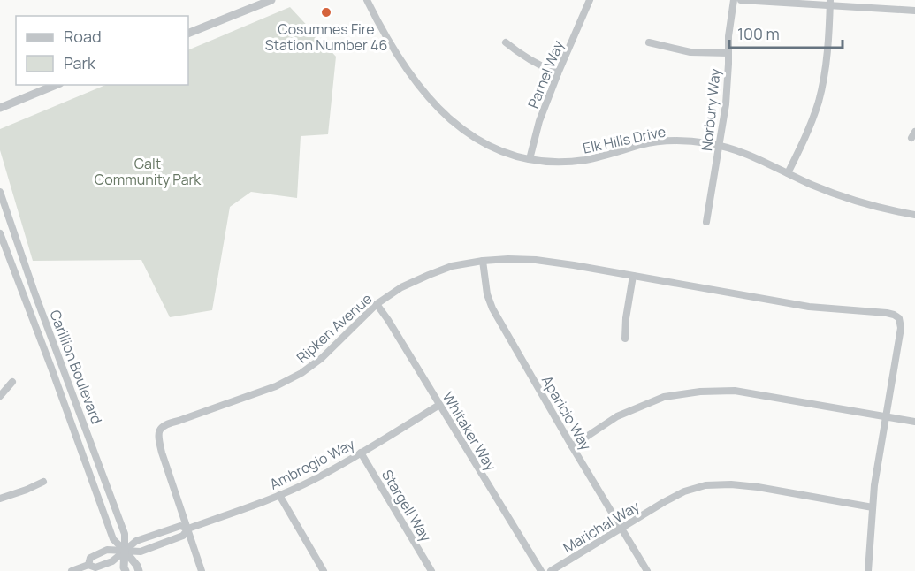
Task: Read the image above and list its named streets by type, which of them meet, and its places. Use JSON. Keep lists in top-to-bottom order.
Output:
{
  "streets": {
    "street": [
      "Parnel Way",
      "Norbury Way",
      "Elk Hills Drive",
      "Ripken Avenue",
      "Carillion Boulevard",
      "Aparicio Way",
      "Whitaker Way",
      "Ambrogio Way",
      "Stargell Way",
      "Marichal Way"
    ]
  },
  "crossings": [
    ["Parnel Way", "Elk Hills Drive"],
    ["Norbury Way", "Elk Hills Drive"],
    ["Ripken Avenue", "Aparicio Way"],
    ["Ripken Avenue", "Whitaker Way"],
    ["Ripken Avenue", "Ambrogio Way"],
    ["Carillion Boulevard", "Ambrogio Way"],
    ["Aparicio Way", "Marichal Way"],
    ["Whitaker Way", "Ambrogio Way"],
    ["Ambrogio Way", "Stargell Way"]
  ],
  "parks": ["Galt Community Park"],
  "places": ["Cosumnes Fire Station Number 46"],
  "legend": ["Road", "Park"],
  "scale_bar": "100 m"
}
